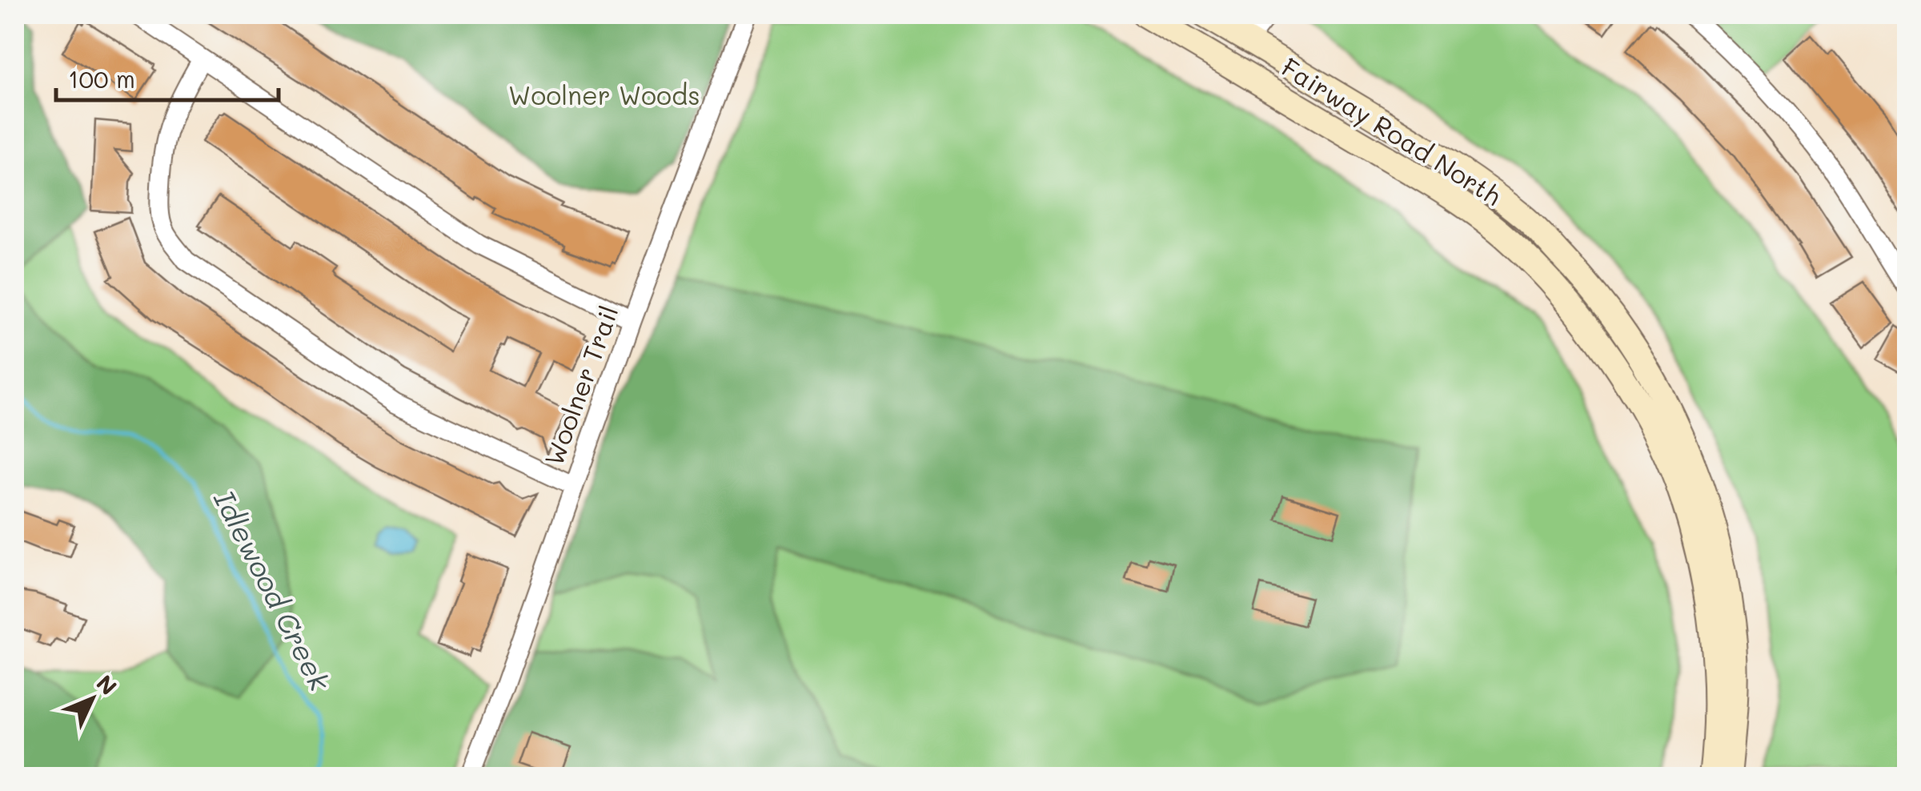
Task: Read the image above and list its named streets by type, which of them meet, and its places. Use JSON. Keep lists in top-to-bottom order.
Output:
{
  "streets": {
    "main road": ["Fairway Road North"],
    "street": ["Woolner Trail"]
  },
  "water": ["Idlewood Creek"],
  "parks": ["Woolner Woods"],
  "scale_bar": "100 m",
  "north": "top right"
}
